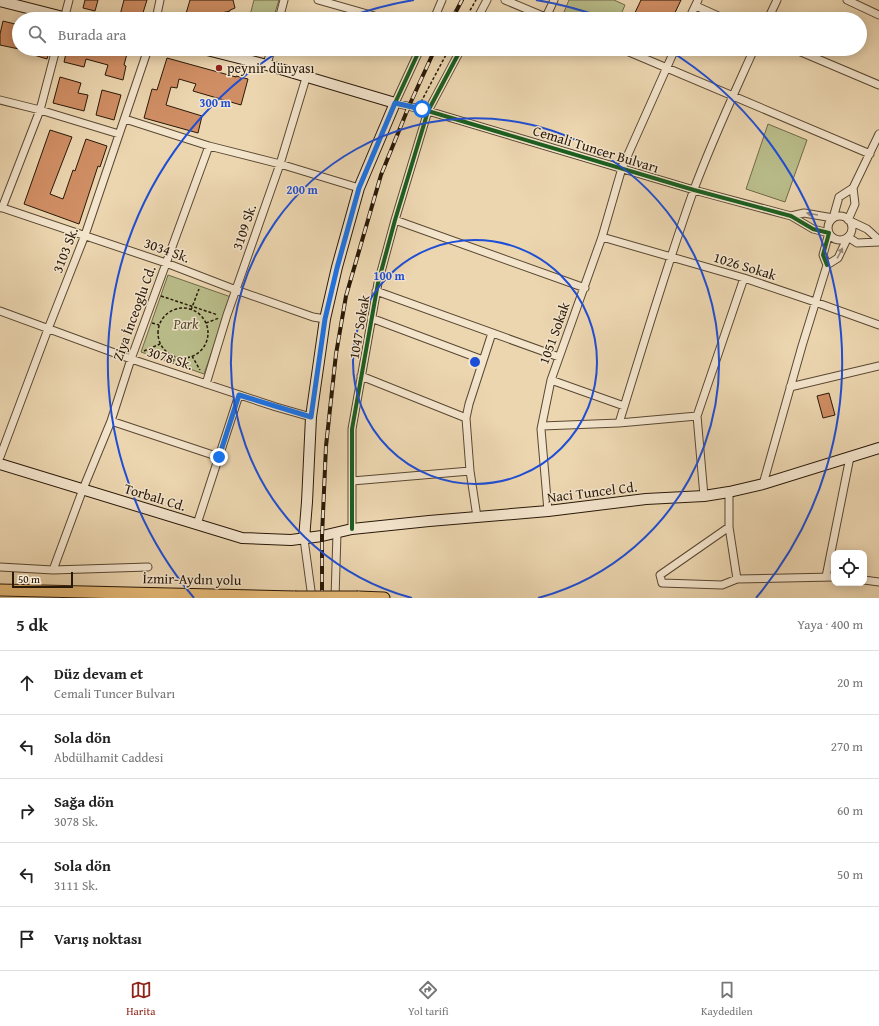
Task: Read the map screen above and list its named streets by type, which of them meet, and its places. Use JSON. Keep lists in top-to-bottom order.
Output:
{
  "streets": {
    "highway": ["İzmir-Aydın yolu"],
    "main road": ["Naci Tuncel Cd.", "Torbalı Cd."],
    "street": [
      "Cemali Tuncer Bulvarı",
      "3109 Sk.",
      "3103 Sk.",
      "3034 Sk.",
      "1026 Sokak",
      "Ziya İnceoglu Cd.",
      "1047 Sokak",
      "1051 Sokak",
      "3078 Sk."
    ]
  },
  "crossings": [
    ["Cemali Tuncer Bulvarı", "1047 Sokak"],
    ["Cemali Tuncer Bulvarı", "1051 Sokak"],
    ["3109 Sk.", "3034 Sk."],
    ["3109 Sk.", "3078 Sk."],
    ["3103 Sk.", "3034 Sk."],
    ["3103 Sk.", "3078 Sk."],
    ["3034 Sk.", "Ziya İnceoglu Cd."],
    ["1026 Sokak", "1051 Sokak"],
    ["Ziya İnceoglu Cd.", "3078 Sk."],
    ["Ziya İnceoglu Cd.", "Torbalı Cd."],
    ["1047 Sokak", "Naci Tuncel Cd."],
    ["1051 Sokak", "Naci Tuncel Cd."],
    ["Naci Tuncel Cd.", "Torbalı Cd."]
  ],
  "parks": ["Park"],
  "places": ["peynir dünyası"],
  "scale_bar": "50 m",
  "page": {
    "search": "Burada ara",
    "scale": "50 m",
    "heading": ["5 dk", "Yaya · 400 m"],
    "list": [
      ["Düz devam et", "Cemali Tuncer Bulvarı", "20 m"],
      ["Sola dön", "Abdülhamit Caddesi", "270 m"],
      ["Sağa dön", "3078 Sk.", "60 m"],
      ["Sola dön", "3111 Sk.", "50 m"],
      "Varış noktası"
    ],
    "nav": ["Harita", "Yol tarifi", "Kaydedilen"]
  },
  "rings": ["300 m", "200 m", "100 m"]
}
